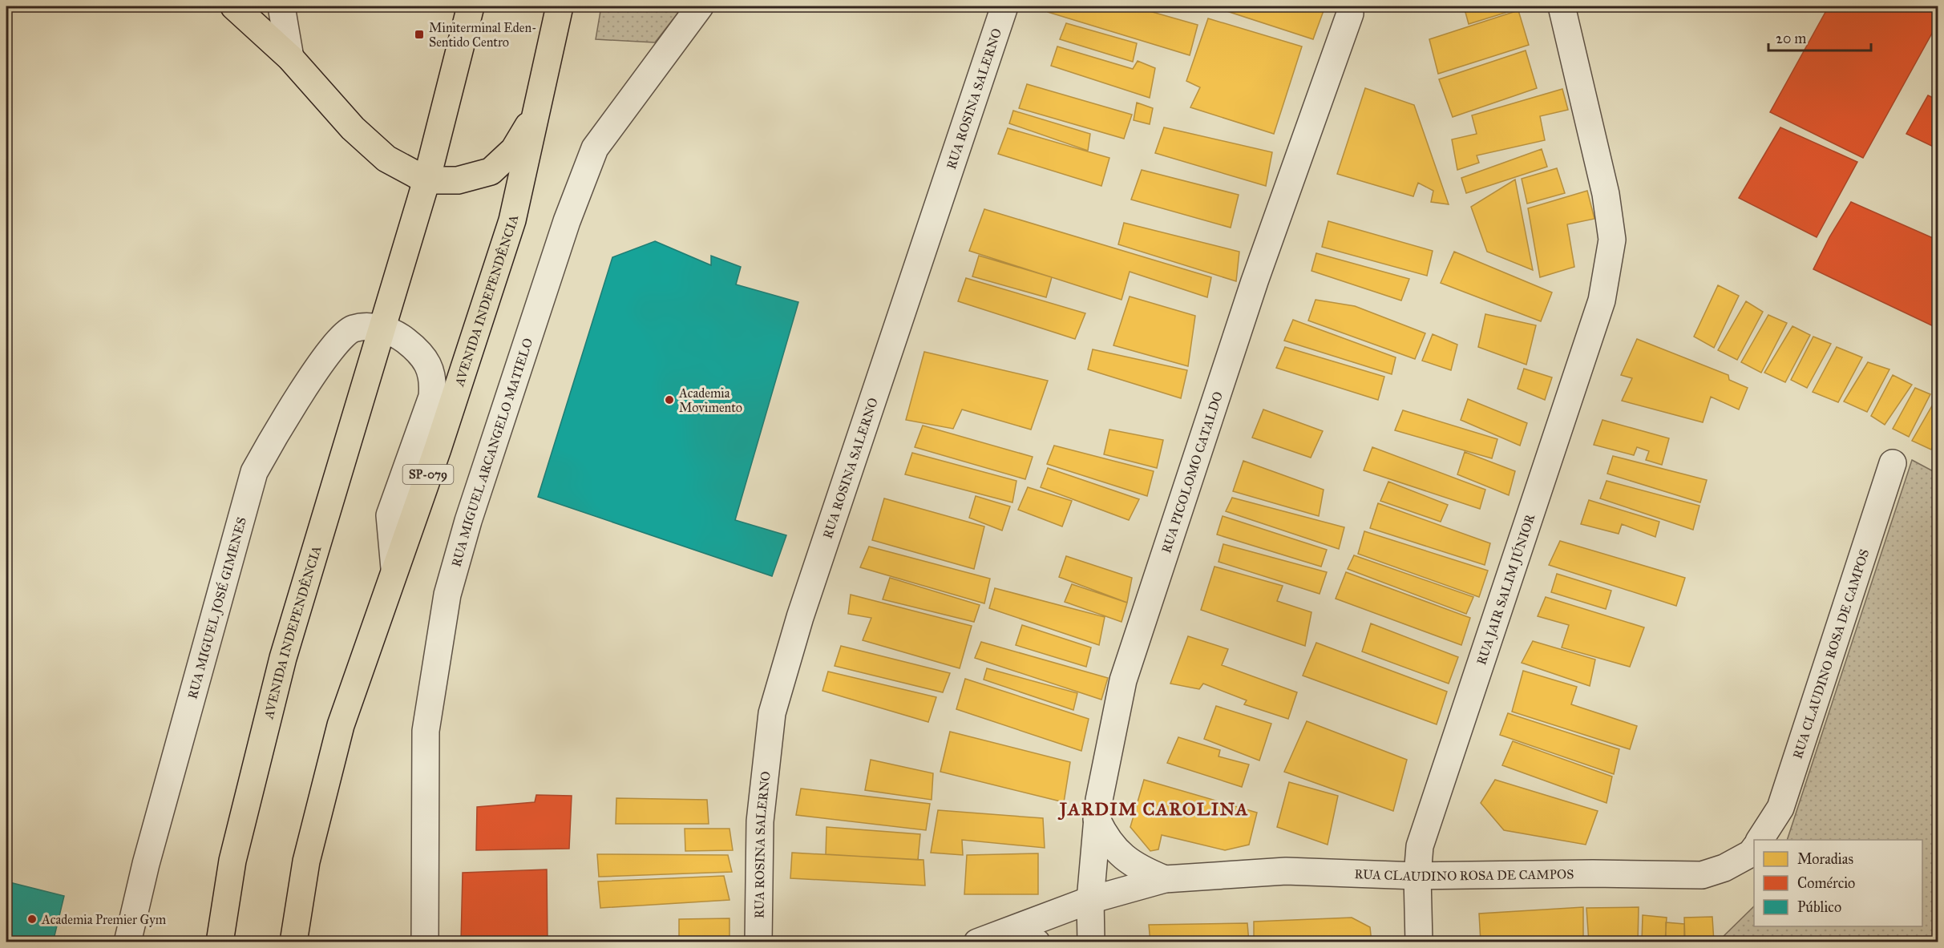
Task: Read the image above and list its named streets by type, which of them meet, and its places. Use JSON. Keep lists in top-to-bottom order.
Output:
{
  "streets": {
    "main road": ["AVENIDA INDEPENDÊNCIA", "SP-079"],
    "street": [
      "RUA ROSINA SALERNO",
      "RUA MIGUEL ARCANGELO MATIELO",
      "RUA PICOLOMO CATALDO",
      "RUA JAIR SALIM JÚNIOR",
      "RUA MIGUEL JOSÉ GIMENES",
      "RUA CLAUDINO ROSA DE CAMPOS"
    ]
  },
  "crossings": [
    ["AVENIDA INDEPENDÊNCIA", "RUA MIGUEL JOSÉ GIMENES"],
    ["RUA PICOLOMO CATALDO", "RUA CLAUDINO ROSA DE CAMPOS"],
    ["RUA JAIR SALIM JÚNIOR", "RUA CLAUDINO ROSA DE CAMPOS"]
  ],
  "districts": ["JARDIM CAROLINA"],
  "places": {
    "transit": ["Miniterminal Eden- Sentido Centro"],
    "other": ["Academia Movimento", "Academia Premier Gym"]
  },
  "legend": ["Moradias", "Comércio", "Público"],
  "scale_bar": "20 m"
}
